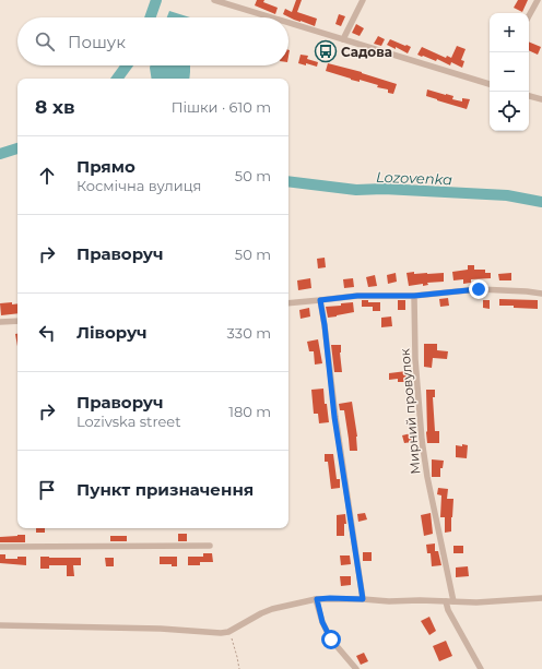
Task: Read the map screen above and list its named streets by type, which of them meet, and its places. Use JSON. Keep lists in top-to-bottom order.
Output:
{
  "streets": {
    "street": ["Мирний провулок"]
  },
  "water": ["Lozovenka"],
  "places": {
    "bus stop": ["Садова"]
  },
  "page": {
    "map_buttons": ["+", "−"],
    "search": "Пошук",
    "heading": ["8 хв", "Пішки · 610 m"],
    "list": [
      ["Прямо", "Космічна вулиця", "50 m"],
      ["Праворуч", "50 m"],
      ["Ліворуч", "330 m"],
      ["Праворуч", "Lozivska street", "180 m"],
      "Пункт призначення"
    ]
  }
}
